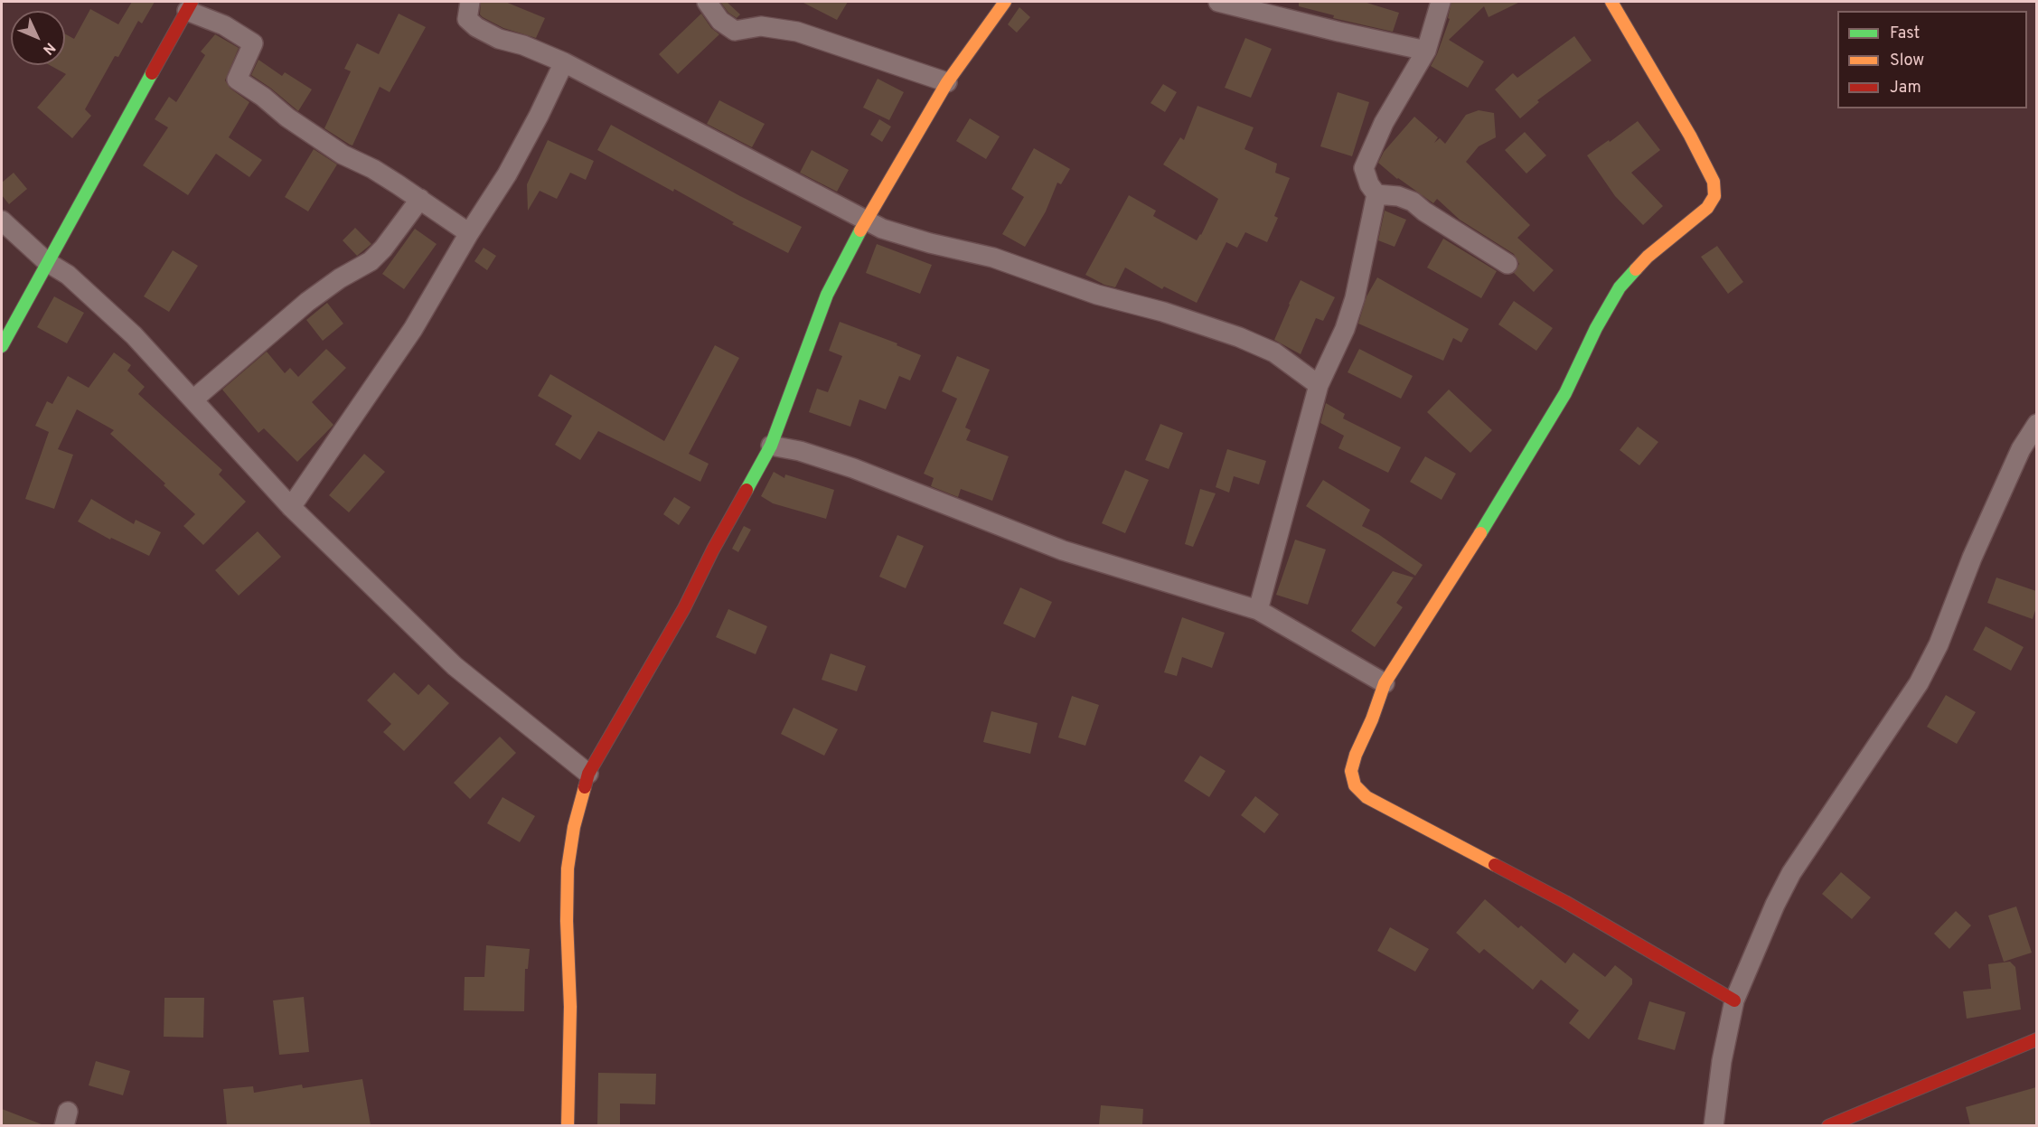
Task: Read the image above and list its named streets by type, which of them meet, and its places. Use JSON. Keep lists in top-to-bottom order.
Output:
{
  "legend": ["Fast", "Slow", "Jam"],
  "north": "bottom right"
}
